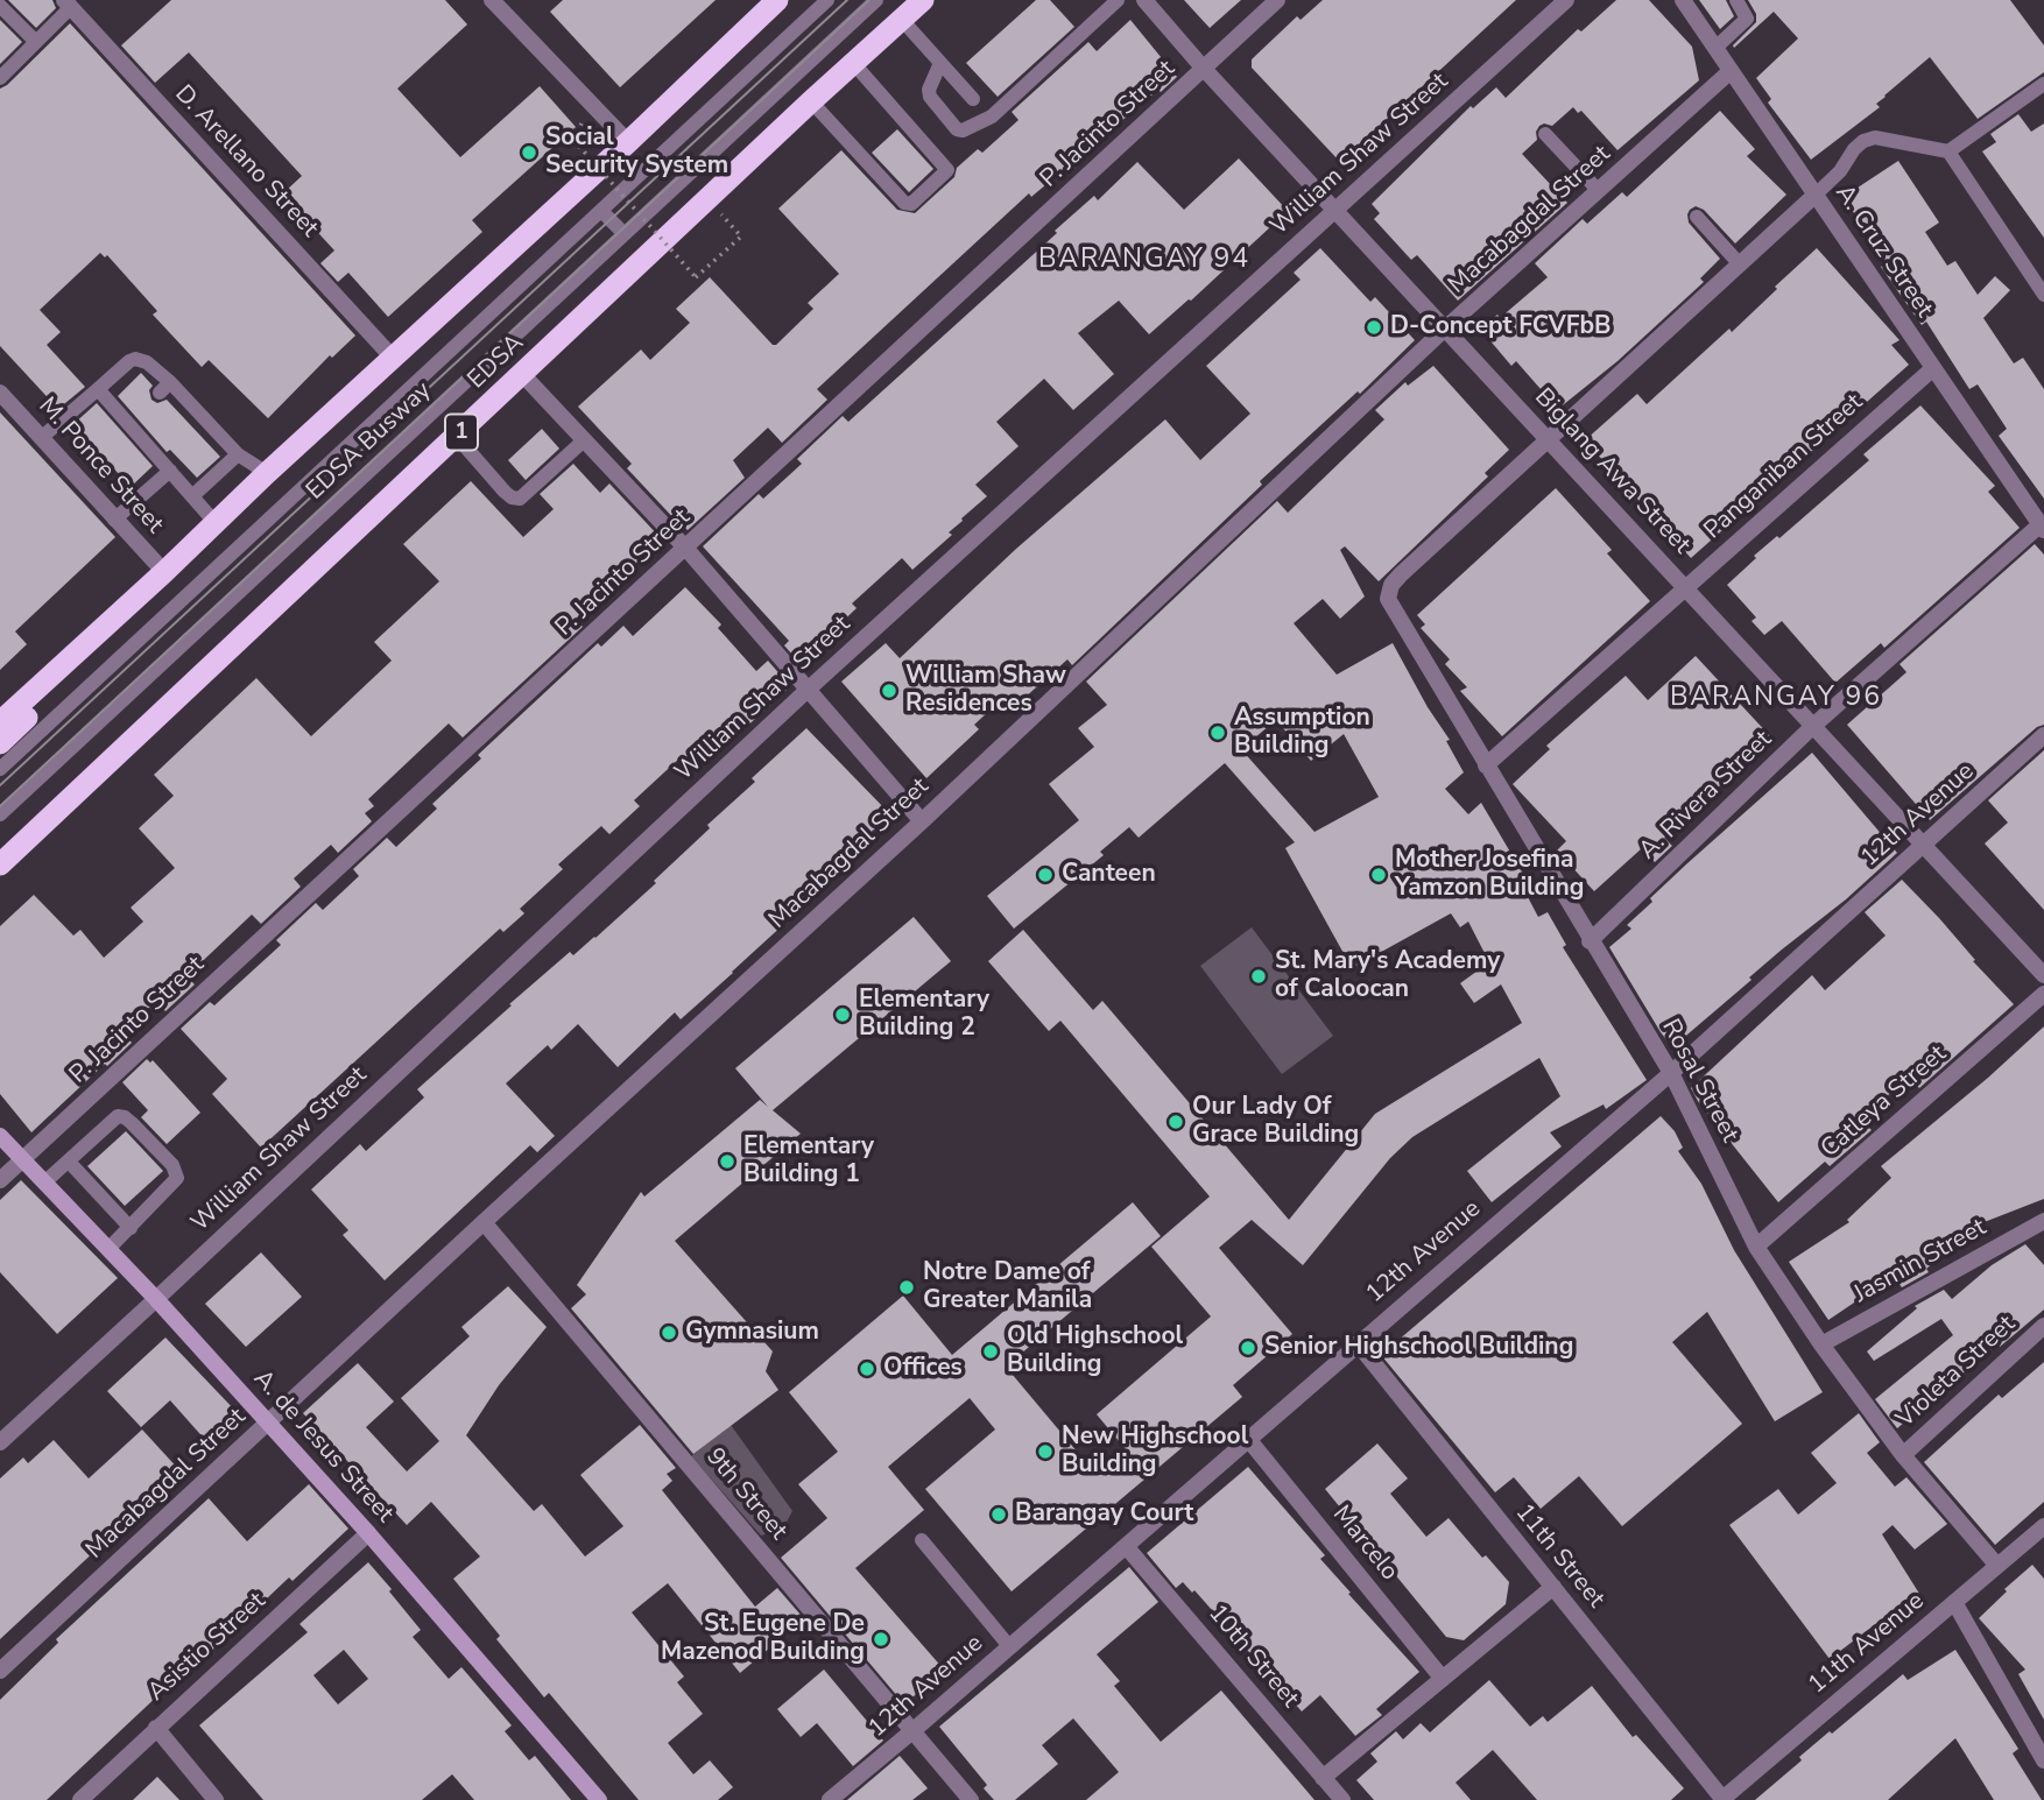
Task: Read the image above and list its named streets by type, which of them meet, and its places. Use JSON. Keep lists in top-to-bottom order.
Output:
{
  "streets": {
    "highway": ["EDSA", "1"],
    "main road": ["A. de Jesus Street"],
    "street": [
      "P. Jacinto Street",
      "William Shaw Street",
      "D. Arellano Street",
      "Macabagdal Street",
      "A. Cruz Street",
      "M. Ponce Street",
      "Panganiban Street",
      "Biglang Awa Street",
      "A. Rivera Street",
      "12th Avenue",
      "Rosal Street",
      "Catleya Street",
      "Jasmin Street",
      "Violeta Street",
      "9th Street",
      "Marcelo",
      "11th Street",
      "11th Avenue",
      "Asistio Street",
      "10th Street"
    ],
    "lane": ["EDSA Busway"]
  },
  "crossings": [
    ["P. Jacinto Street", "Biglang Awa Street"],
    ["P. Jacinto Street", "A. de Jesus Street"],
    ["William Shaw Street", "Biglang Awa Street"],
    ["William Shaw Street", "A. de Jesus Street"],
    ["Macabagdal Street", "A. Cruz Street"],
    ["Macabagdal Street", "Biglang Awa Street"],
    ["Macabagdal Street", "A. de Jesus Street"],
    ["Macabagdal Street", "9th Street"],
    ["A. Cruz Street", "Panganiban Street"],
    ["A. Cruz Street", "A. Rivera Street"],
    ["Panganiban Street", "Biglang Awa Street"],
    ["Panganiban Street", "Rosal Street"],
    ["Biglang Awa Street", "A. Rivera Street"],
    ["Biglang Awa Street", "12th Avenue"],
    ["Biglang Awa Street", "Rosal Street"],
    ["A. Rivera Street", "Rosal Street"],
    ["12th Avenue", "Rosal Street"],
    ["12th Avenue", "9th Street"],
    ["12th Avenue", "Marcelo"],
    ["12th Avenue", "11th Street"],
    ["12th Avenue", "10th Street"],
    ["Rosal Street", "Catleya Street"],
    ["Rosal Street", "Jasmin Street"],
    ["Rosal Street", "Violeta Street"],
    ["Rosal Street", "11th Avenue"],
    ["A. de Jesus Street", "Asistio Street"],
    ["11th Street", "11th Avenue"]
  ],
  "districts": ["BARANGAY 94", "BARANGAY 96"],
  "places": [
    "Social Security System",
    "D-Concept FCVFbB",
    "William Shaw Residences",
    "Assumption Building",
    "Canteen",
    "Mother Josefina Yamzon Building",
    "St. Mary's Academy of Caloocan",
    "Elementary Building 2",
    "Our Lady Of Grace Building",
    "Elementary Building 1",
    "Notre Dame of Greater Manila",
    "Gymnasium",
    "Senior Highschool Building",
    "Old Highschool Building",
    "Offices",
    "New Highschool Building",
    "Barangay Court",
    "St. Eugene De Mazenod Building"
  ]
}
